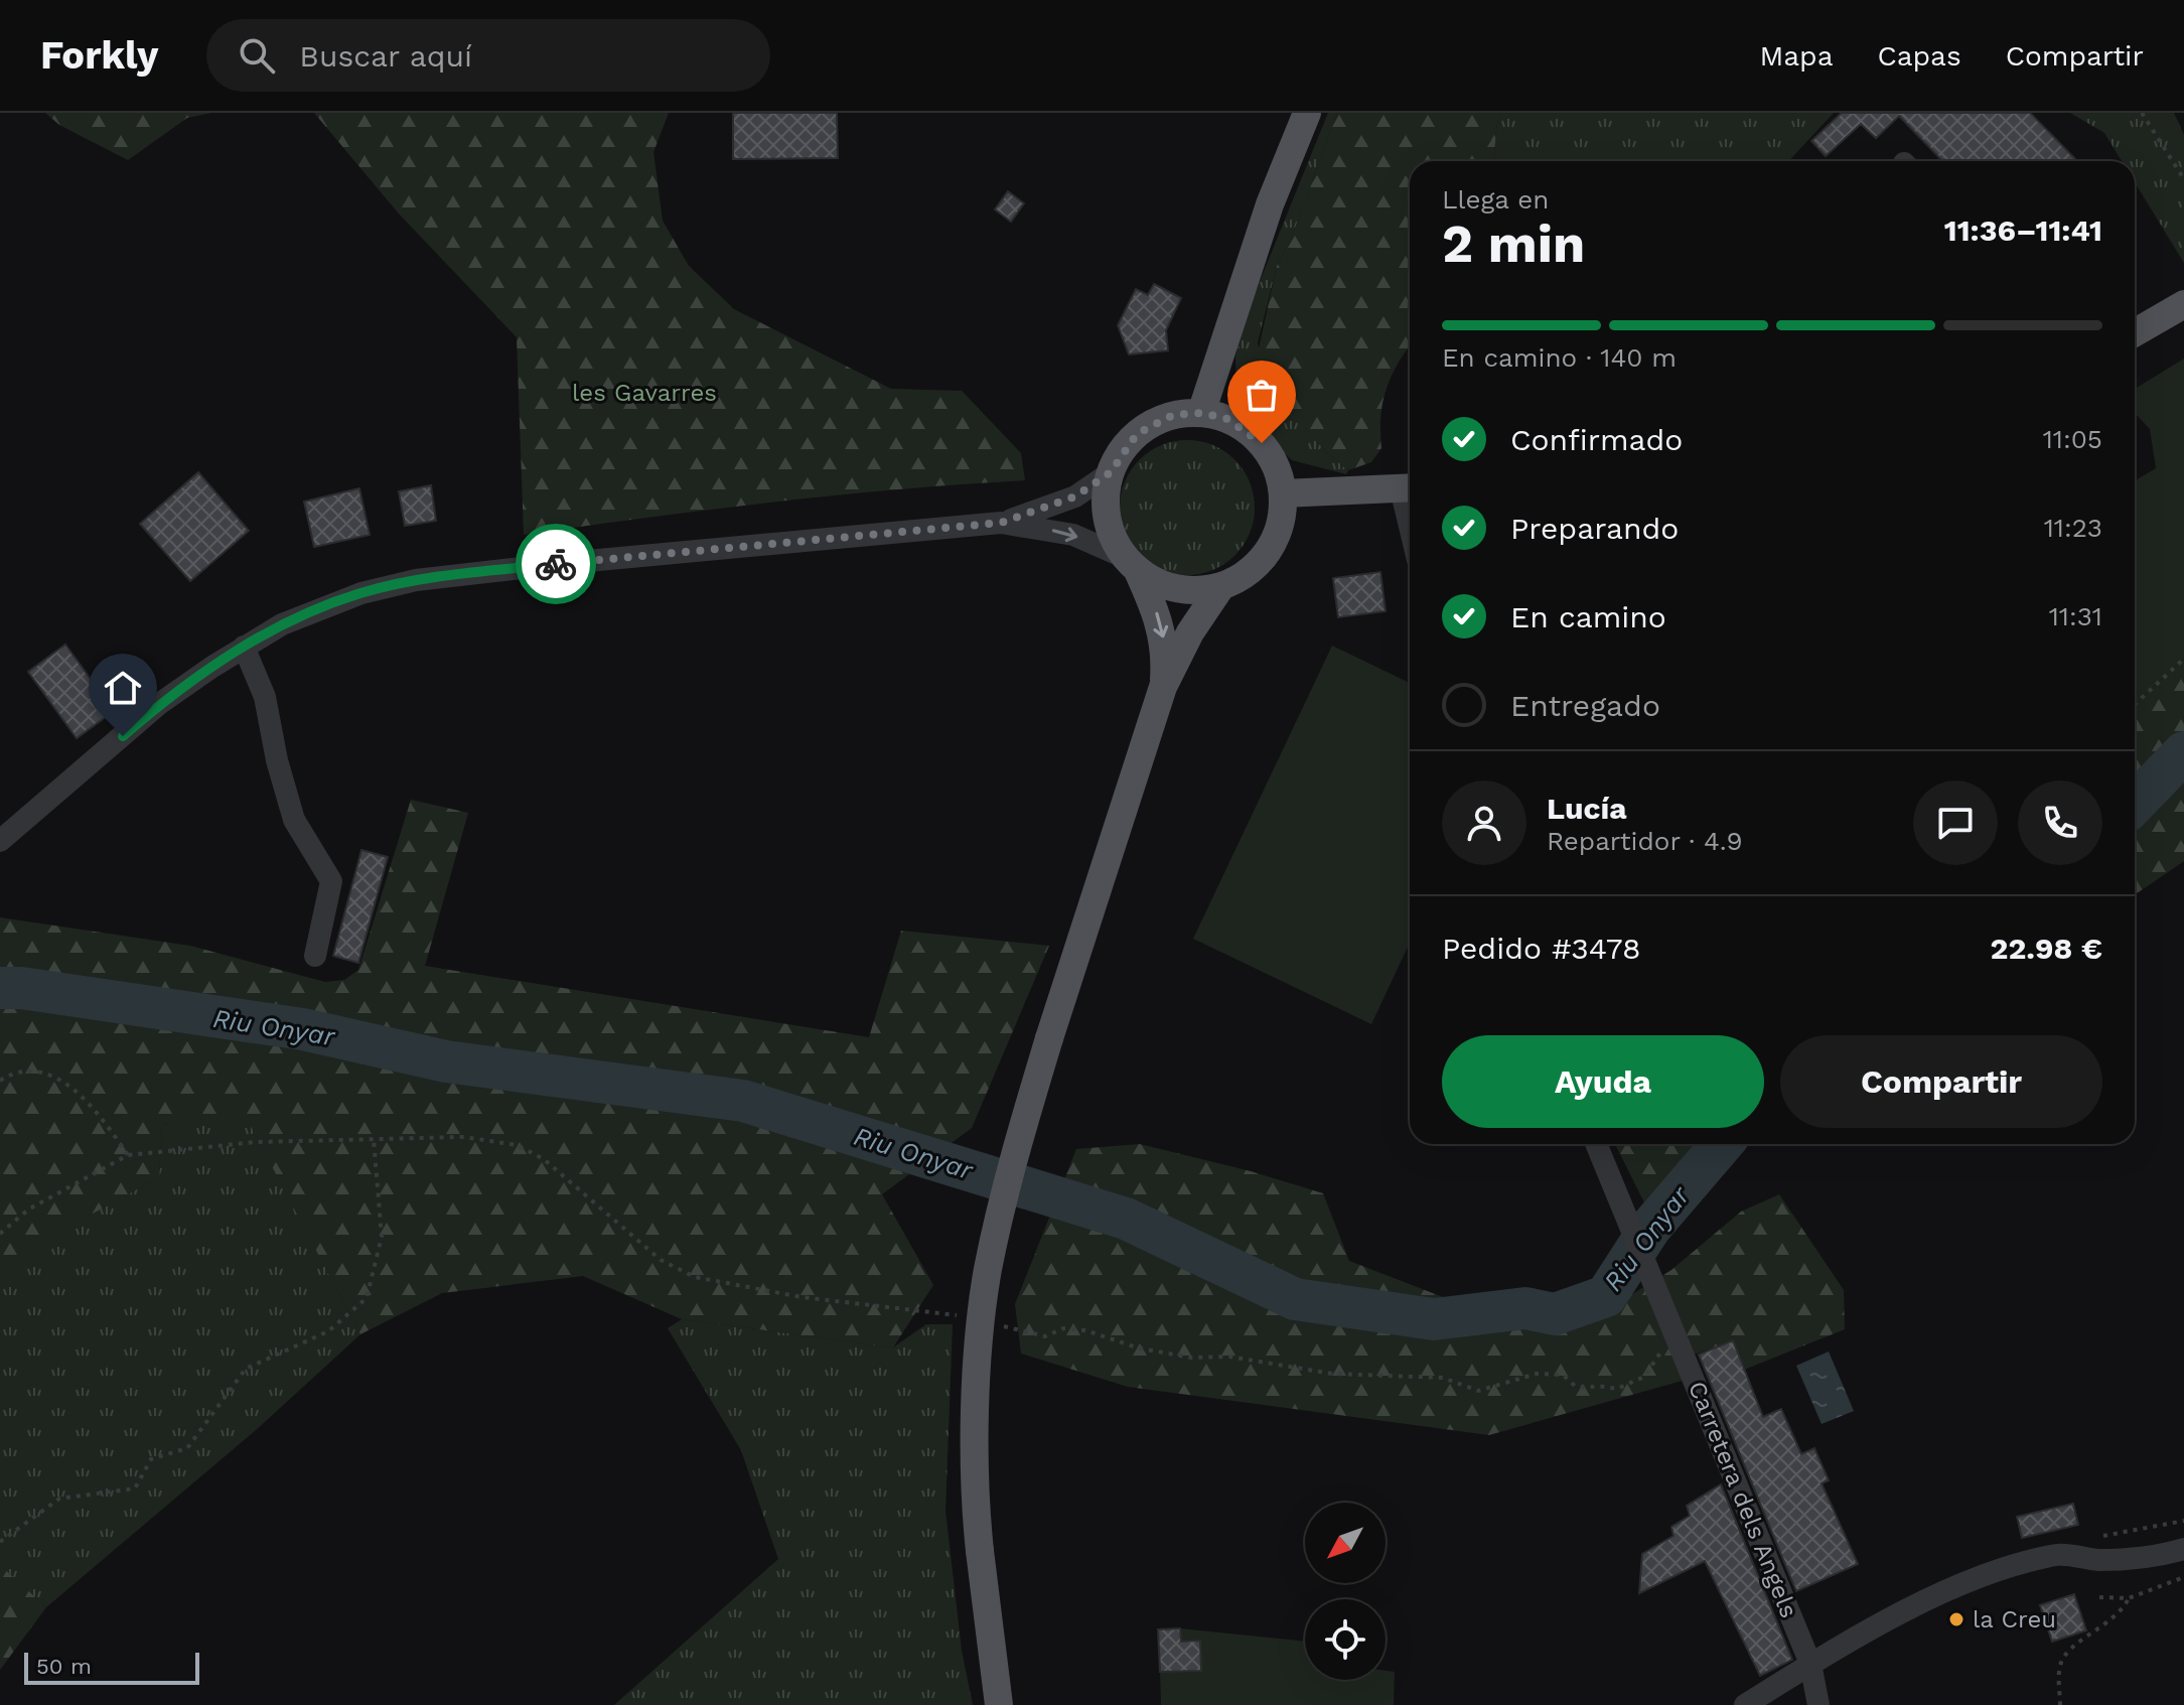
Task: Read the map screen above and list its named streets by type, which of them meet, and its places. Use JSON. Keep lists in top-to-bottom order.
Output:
{
  "streets": {
    "street": ["Carretera dels Angels"]
  },
  "water": ["Riu Onyar"],
  "parks": ["les Gavarres"],
  "places": ["la Creu"],
  "scale_bar": "50 m",
  "north": "bottom left",
  "page": {
    "header": "Forkly",
    "search": "Buscar aquí",
    "nav": ["Mapa", "Capas", "Compartir"],
    "heading": ["2 min", "Llega en", "11:36–11:41"],
    "panel": [
      "Lucía",
      "Repartidor · 4.9",
      "Pedido #3478",
      "22.98 €"
    ],
    "bar": "En camino · 140 m",
    "list": [
      ["Confirmado", "11:05"],
      ["Preparando", "11:23"],
      ["En camino", "11:31"],
      "Entregado"
    ],
    "buttons": ["Ayuda", "Compartir"],
    "scale": "50 m"
  }
}
